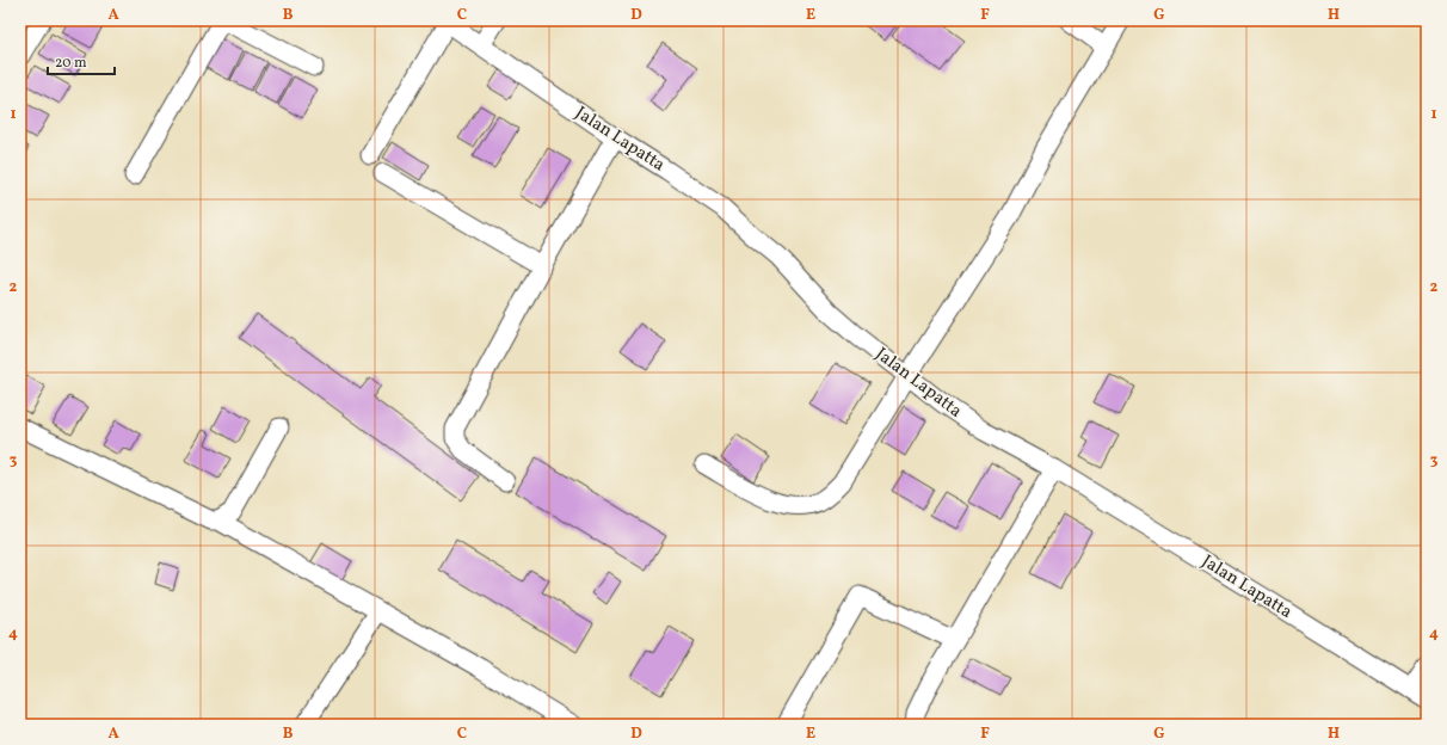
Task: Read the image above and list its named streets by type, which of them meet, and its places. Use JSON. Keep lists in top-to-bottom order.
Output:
{
  "streets": {
    "street": ["Jalan Lapatta"]
  },
  "scale_bar": "20 m",
  "grid": {
    "columns": [
      "A",
      "B",
      "C",
      "D",
      "E",
      "F",
      "G",
      "H"
    ],
    "rows": [
      "1",
      "2",
      "3",
      "4"
    ]
  }
}
